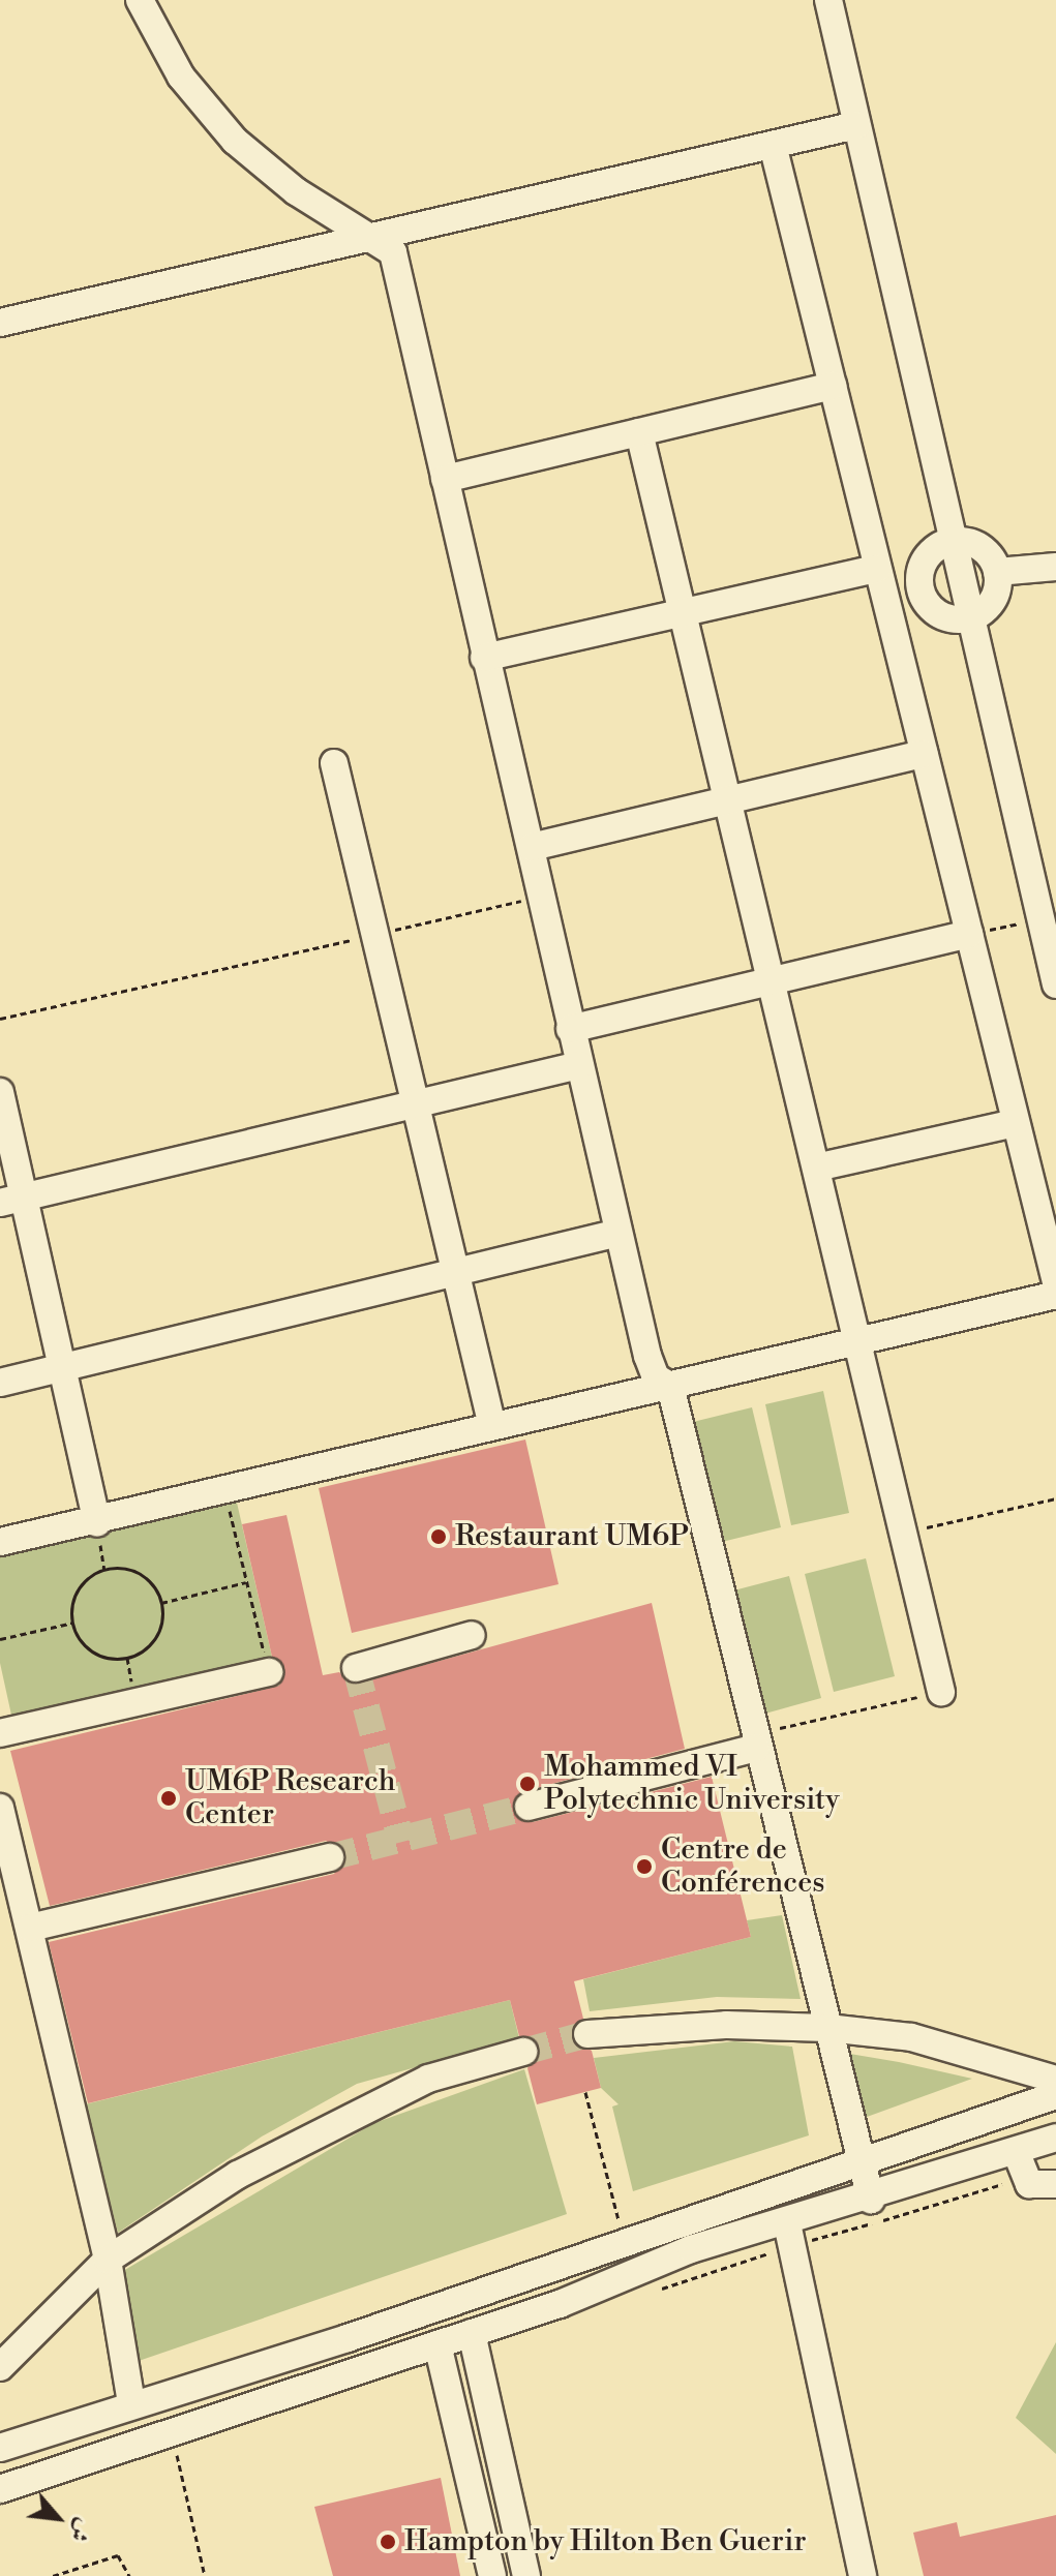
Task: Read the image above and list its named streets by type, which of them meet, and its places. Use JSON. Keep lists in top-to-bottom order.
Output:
{
  "places": [
    "Restaurant UM6P",
    "Mohammed VI Polytechnic University",
    "UM6P Research Center",
    "Centre de Conférences",
    "Hampton by Hilton Ben Guerir"
  ],
  "north": "bottom right"
}
